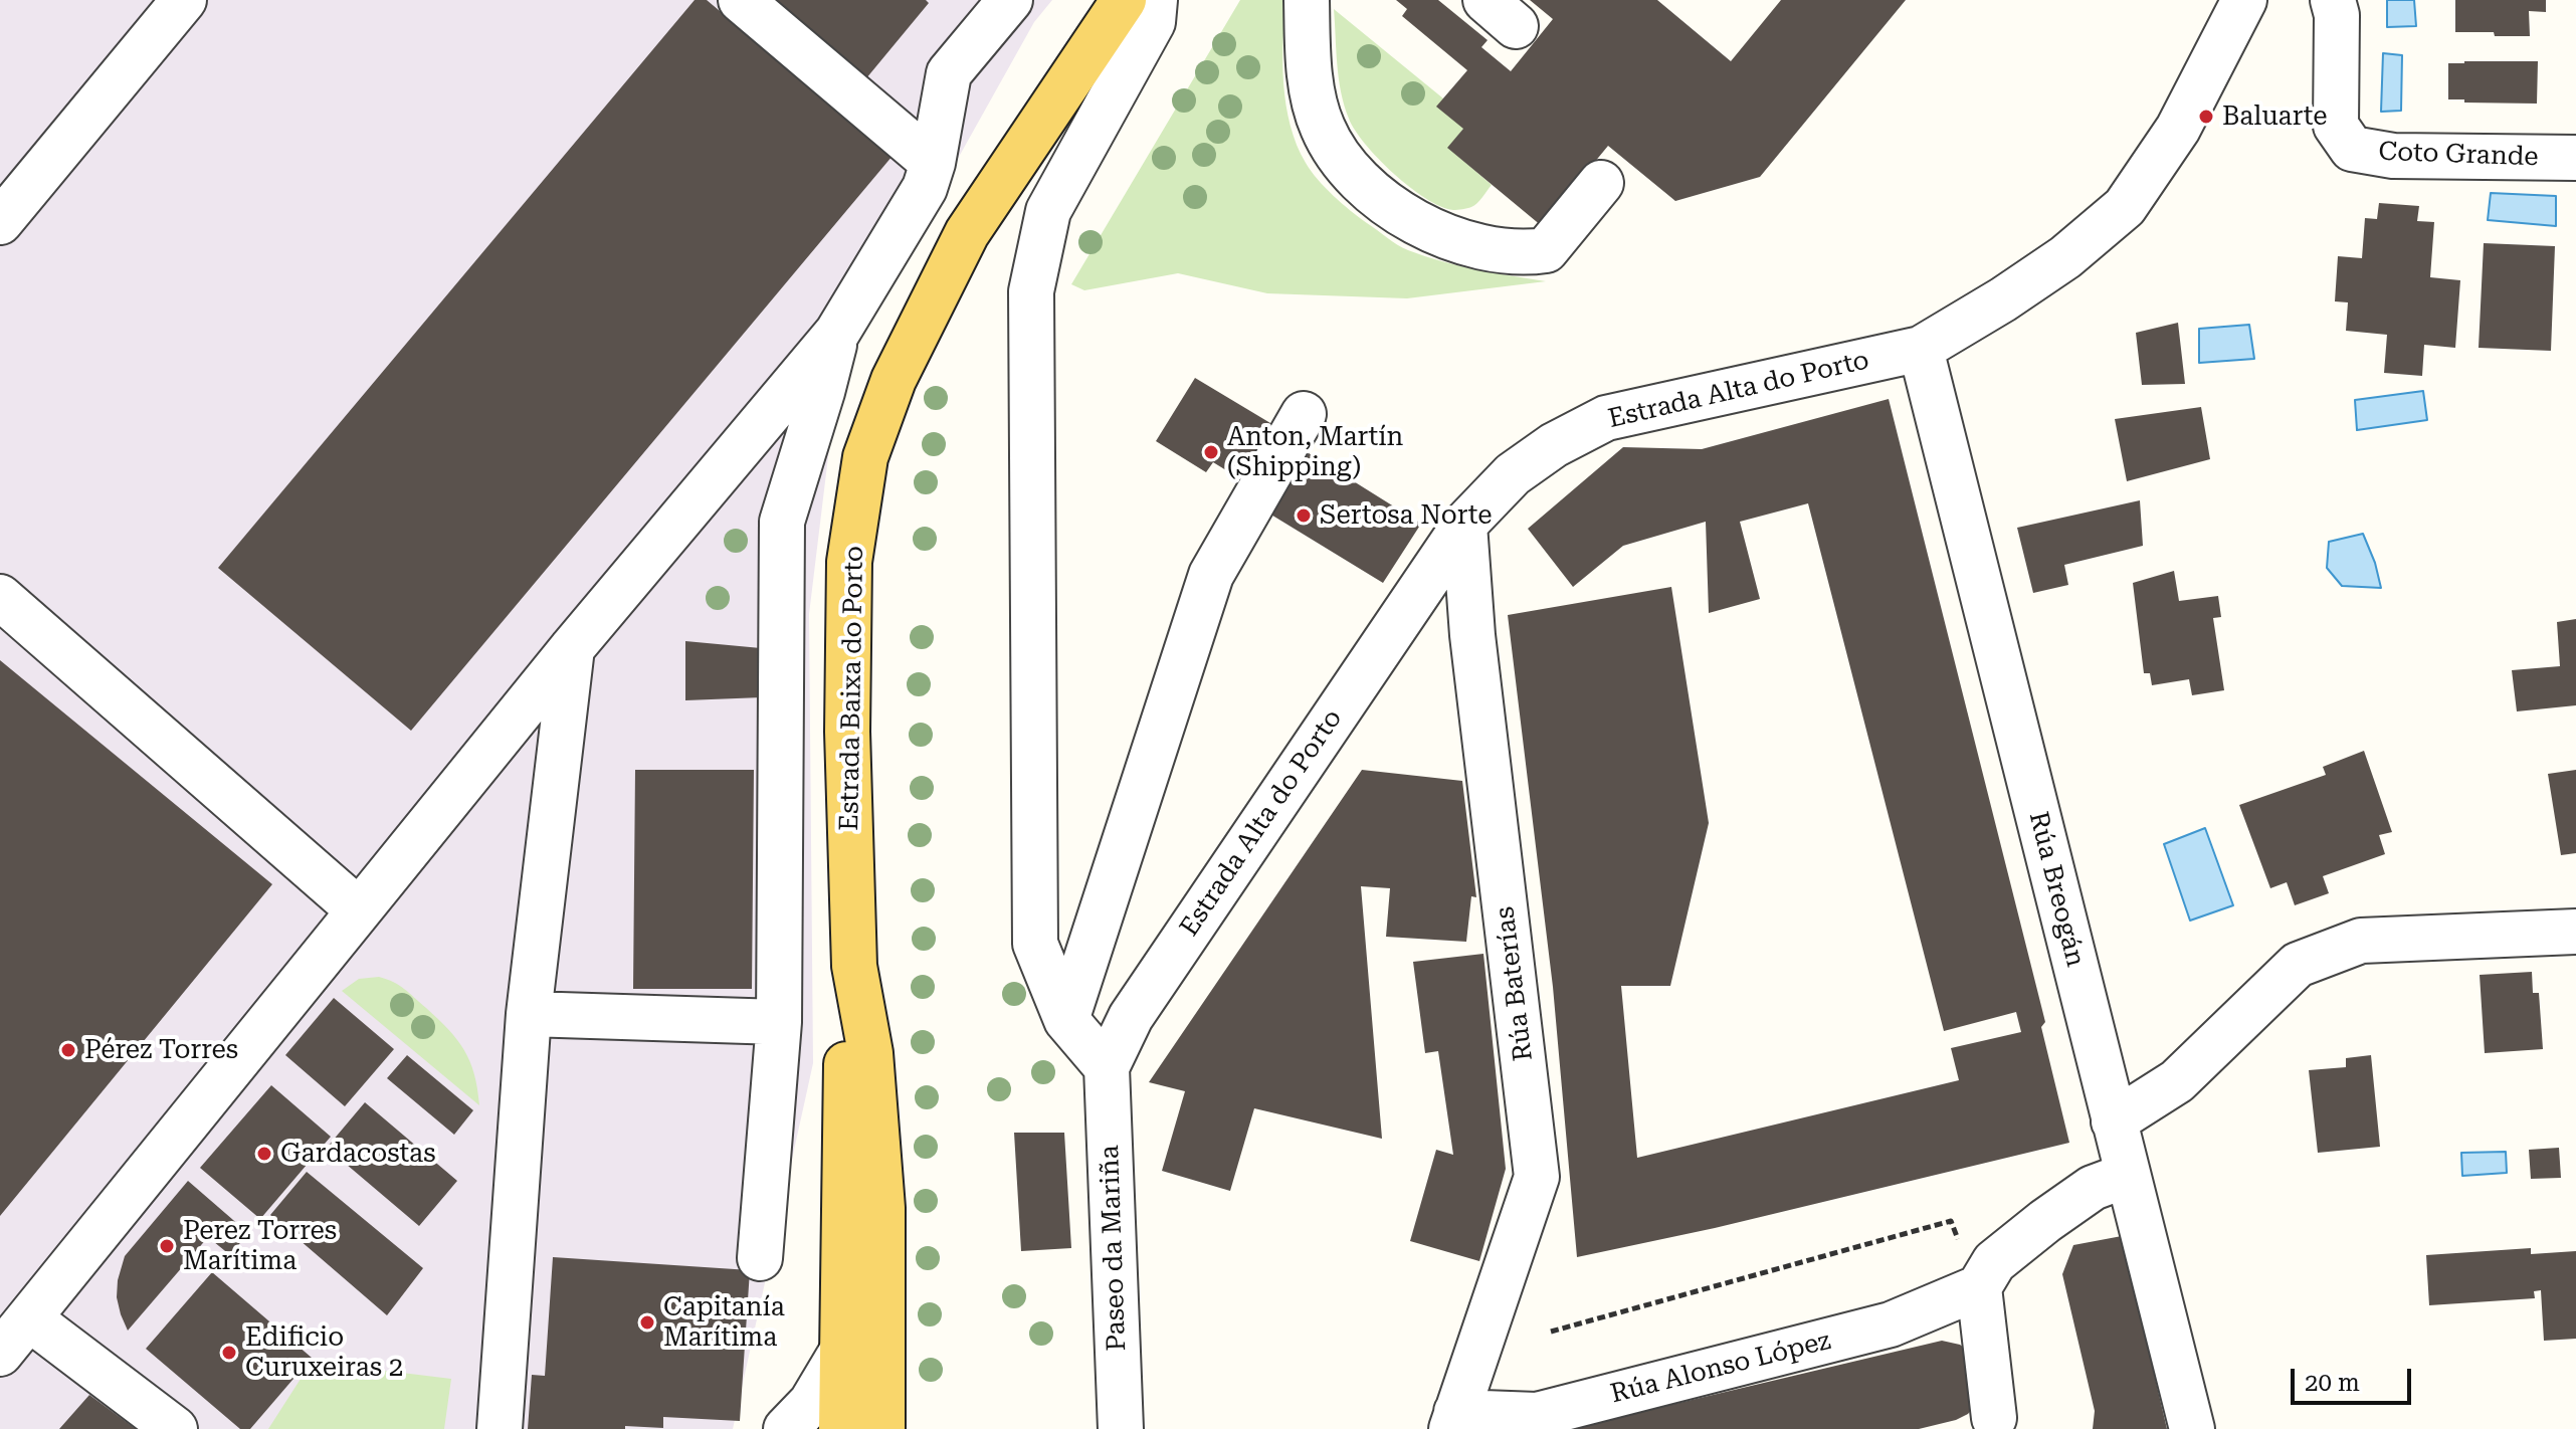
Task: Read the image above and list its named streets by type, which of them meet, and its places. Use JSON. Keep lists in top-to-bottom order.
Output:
{
  "streets": {
    "main road": ["Estrada Baixa do Porto"],
    "street": [
      "Coto Grande",
      "Estrada Alta do Porto",
      "Rúa Breogán",
      "Rúa Baterías",
      "Paseo da Mariña",
      "Rúa Alonso López"
    ]
  },
  "crossings": [
    ["Estrada Alta do Porto", "Rúa Breogán"],
    ["Estrada Alta do Porto", "Rúa Baterías"],
    ["Estrada Alta do Porto", "Paseo da Mariña"],
    ["Rúa Baterías", "Rúa Alonso López"]
  ],
  "places": [
    "Baluarte",
    "Anton, Martín (Shipping)",
    "Sertosa Norte",
    "Pérez Torres",
    "Gardacostas",
    "Perez Torres Marítima",
    "Capitanía Marítima",
    "Edificio Curuxeiras 2"
  ],
  "scale_bar": "20 m"
}
